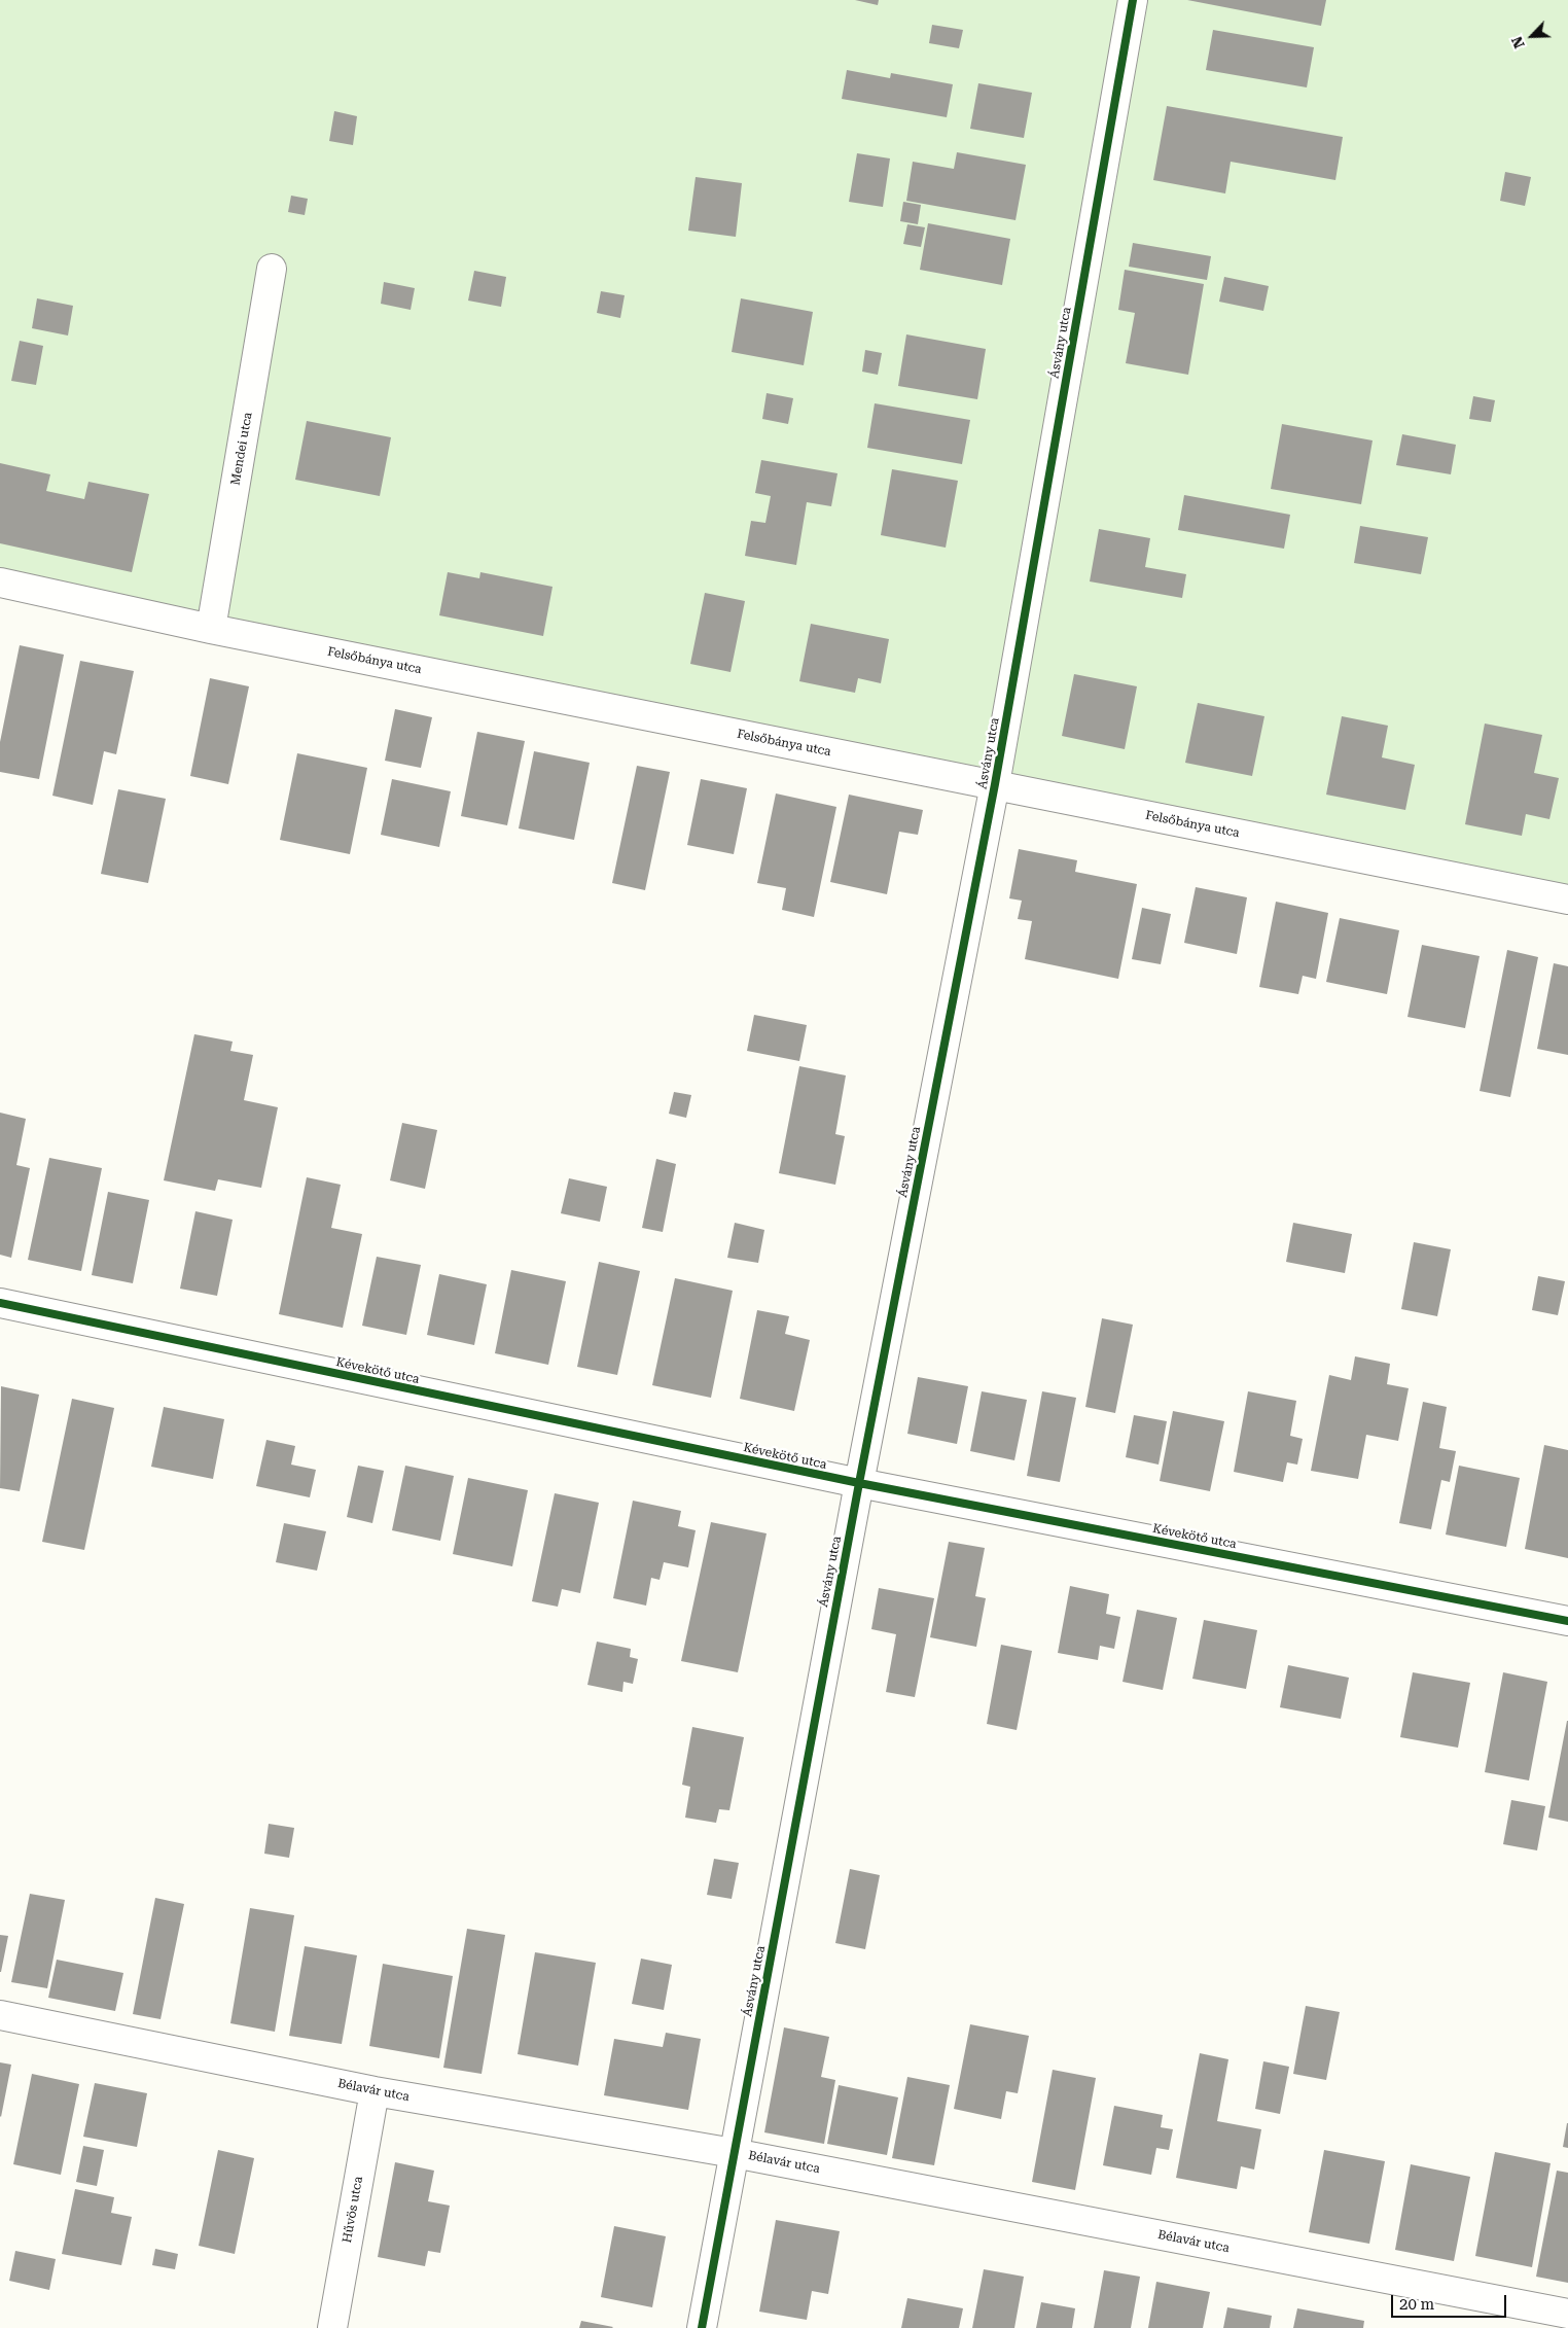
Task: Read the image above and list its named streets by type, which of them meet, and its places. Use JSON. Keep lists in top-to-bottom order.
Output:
{
  "streets": {
    "street": [
      "Ásvány utca",
      "Mendei utca",
      "Felsőbánya utca",
      "Kévekötő utca",
      "Bélavár utca",
      "Hűvös utca"
    ]
  },
  "crossings": [
    ["Ásvány utca", "Felsőbánya utca"],
    ["Ásvány utca", "Kévekötő utca"],
    ["Ásvány utca", "Bélavár utca"],
    ["Mendei utca", "Felsőbánya utca"],
    ["Bélavár utca", "Hűvös utca"]
  ],
  "scale_bar": "20 m",
  "north": "bottom left"
}
